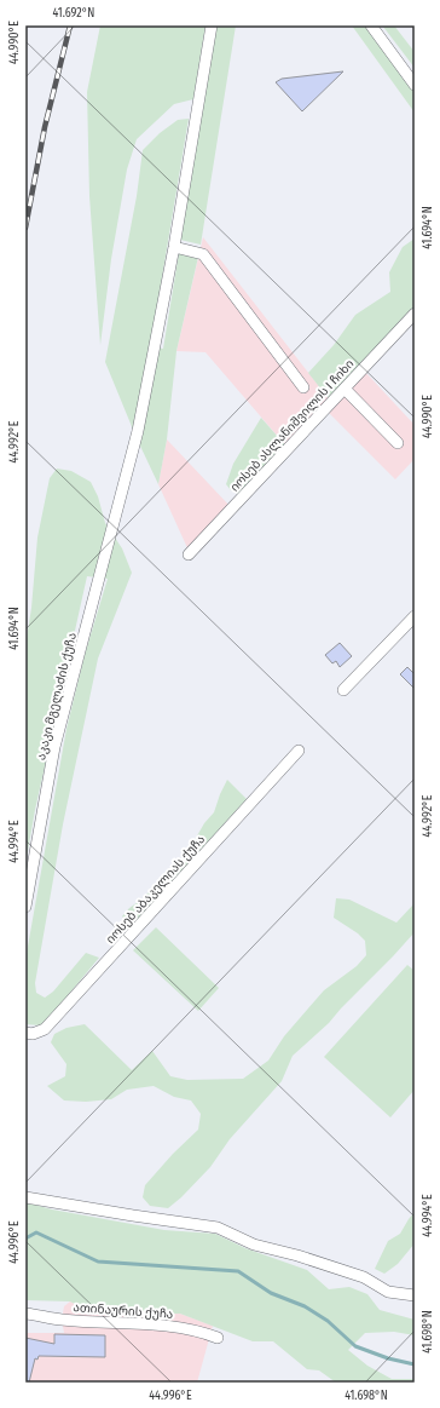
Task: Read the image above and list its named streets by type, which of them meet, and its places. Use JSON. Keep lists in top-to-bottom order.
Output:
{
  "streets": {
    "street": [
      "იოსებ ასლანიშვილის I ჩიხი",
      "აკაკი მგელაძის ქუჩა",
      "იოსებ აბაკელიას ქუჩა",
      "ათინაურის ქუჩა"
    ]
  },
  "coordinates": [
    "41.692°N",
    "44.990°E",
    "41.694°N",
    "44.992°E",
    "44.994°E",
    "44.996°E",
    "41.698°N"
  ]
}
